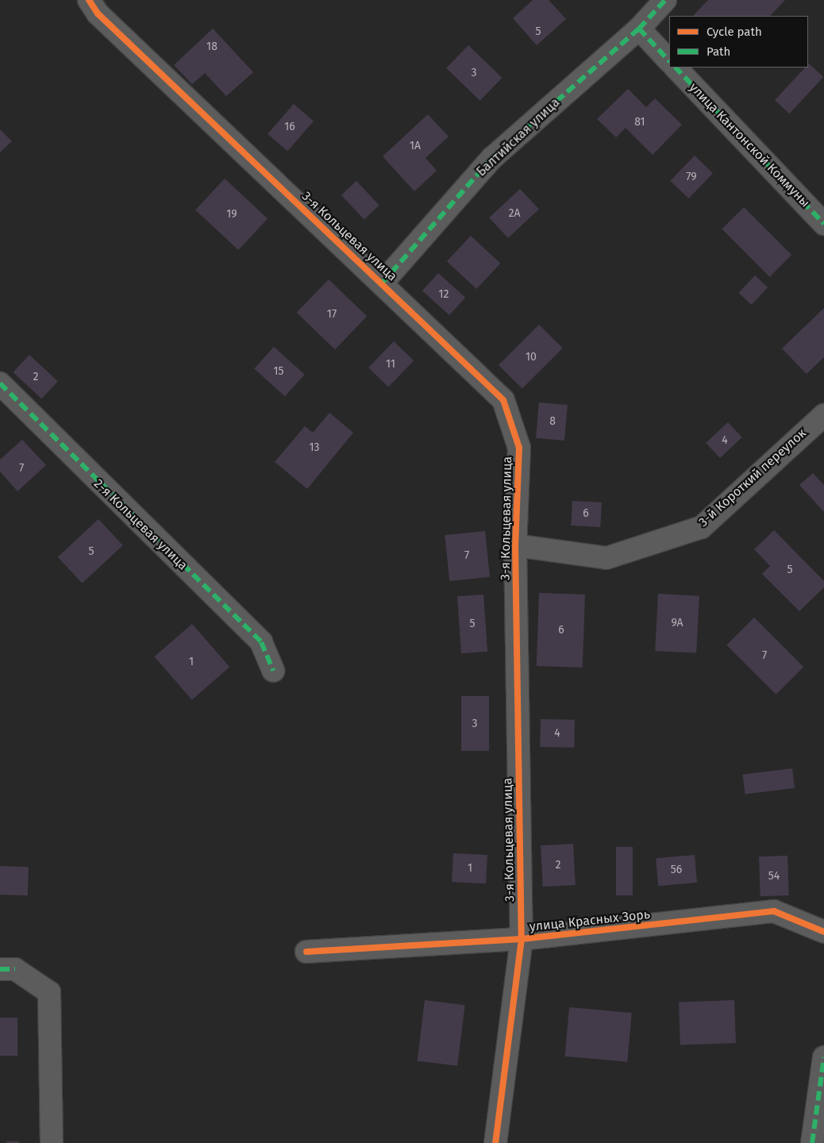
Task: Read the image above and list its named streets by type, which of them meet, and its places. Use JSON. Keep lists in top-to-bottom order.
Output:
{
  "streets": {
    "street": [
      "Балтийская улица",
      "улица Кантонской Коммуны",
      "3-я Кольцевая улица",
      "3-й Короткий переулок",
      "2-я Кольцевая улица",
      "улица Красных Зорь"
    ]
  },
  "crossings": [
    ["Балтийская улица", "3-я Кольцевая улица"],
    ["3-я Кольцевая улица", "3-й Короткий переулок"],
    ["3-я Кольцевая улица", "улица Красных Зорь"]
  ],
  "house_numbers": [
    "5",
    "18",
    "3",
    "81",
    "16",
    "1А",
    "79",
    "2А",
    "19",
    "12",
    "17",
    "10",
    "11",
    "15",
    "2",
    "8",
    "4",
    "13",
    "7",
    "6",
    "5",
    "7",
    "5",
    "9А",
    "5",
    "6",
    "7",
    "1",
    "3",
    "4",
    "2",
    "1",
    "56",
    "54"
  ],
  "legend": ["Cycle path", "Path"]
}
